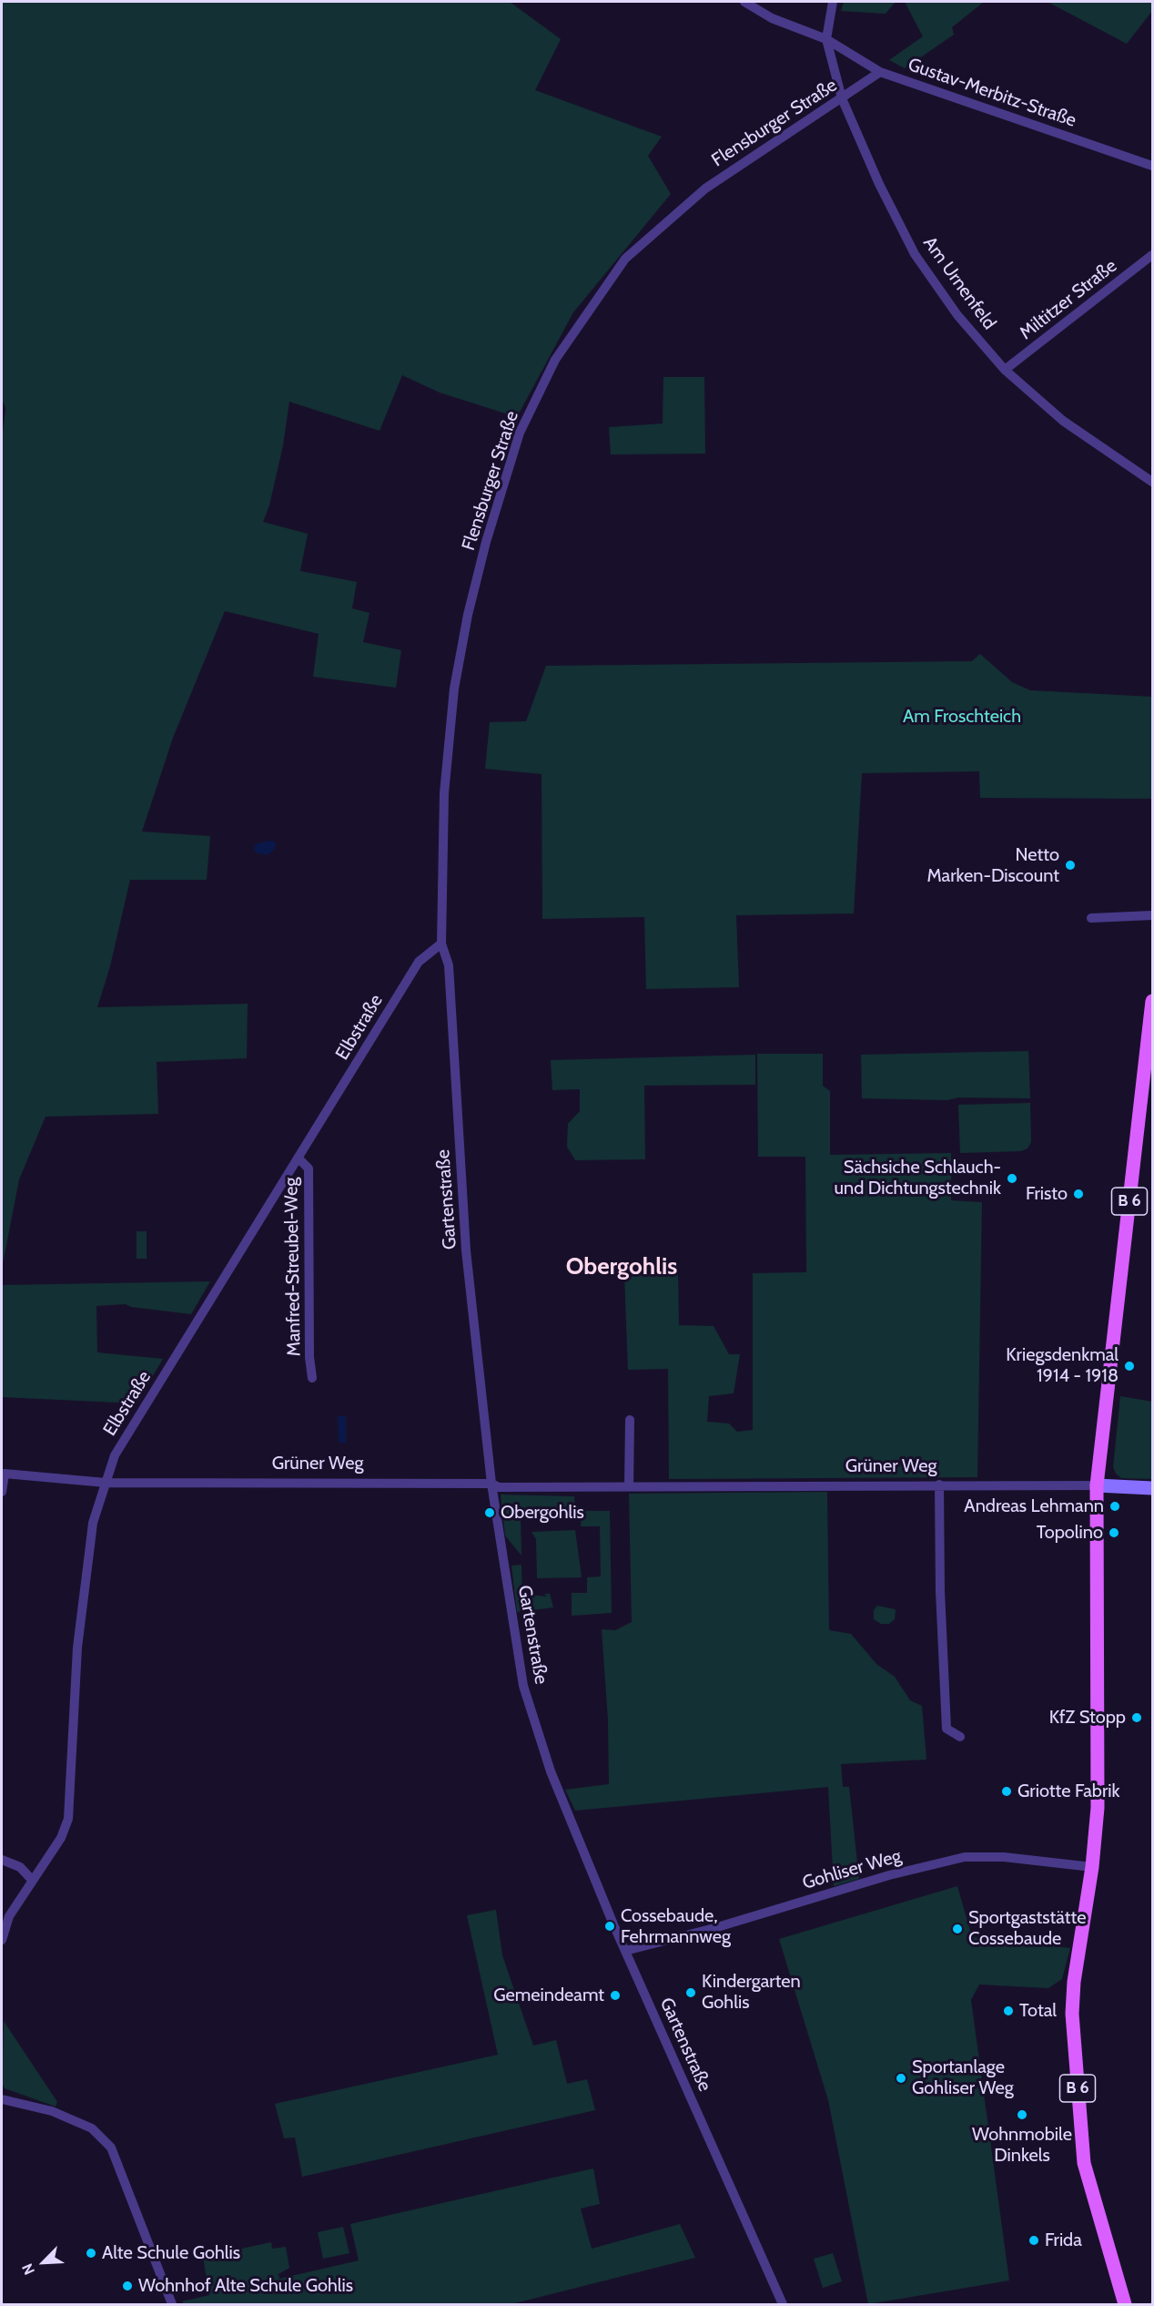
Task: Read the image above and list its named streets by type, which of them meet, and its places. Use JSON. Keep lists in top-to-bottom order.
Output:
{
  "streets": {
    "main road": ["B 6"],
    "street": [
      "Gustav-Merbitz-Straße",
      "Flensburger Straße",
      "Am Urnenfeld",
      "Miltitzer Straße",
      "Elbstraße",
      "Gartenstraße",
      "Manfred-Streubel-Weg",
      "Grüner Weg",
      "Gohliser Weg"
    ]
  },
  "crossings": [
    ["Gustav-Merbitz-Straße", "Flensburger Straße"],
    ["Gustav-Merbitz-Straße", "Am Urnenfeld"],
    ["Flensburger Straße", "Am Urnenfeld"],
    ["Flensburger Straße", "Gartenstraße"],
    ["Am Urnenfeld", "Miltitzer Straße"],
    ["Elbstraße", "Gartenstraße"],
    ["Elbstraße", "Manfred-Streubel-Weg"],
    ["Elbstraße", "Grüner Weg"],
    ["Gartenstraße", "Grüner Weg"],
    ["Gartenstraße", "Gohliser Weg"],
    ["B 6", "Grüner Weg"],
    ["B 6", "Gohliser Weg"]
  ],
  "districts": ["Obergohlis"],
  "parks": ["Am Froschteich"],
  "places": [
    "Netto Marken-Discount",
    "Sächsiche Schlauch- und Dichtungstechnik",
    "Fristo",
    "Kriegsdenkmal 1914 - 1918",
    "Andreas Lehmann",
    "Obergohlis",
    "Topolino",
    "KfZ Stopp",
    "Griotte Fabrik",
    "Cossebaude, Fehrmannweg",
    "Sportgaststätte Cossebaude",
    "Kindergarten Gohlis",
    "Gemeindeamt",
    "Total",
    "Sportanlage Gohliser Weg",
    "Wohnmobile Dinkels",
    "Frida",
    "Alte Schule Gohlis",
    "Wohnhof Alte Schule Gohlis"
  ],
  "north": "bottom left"
}
